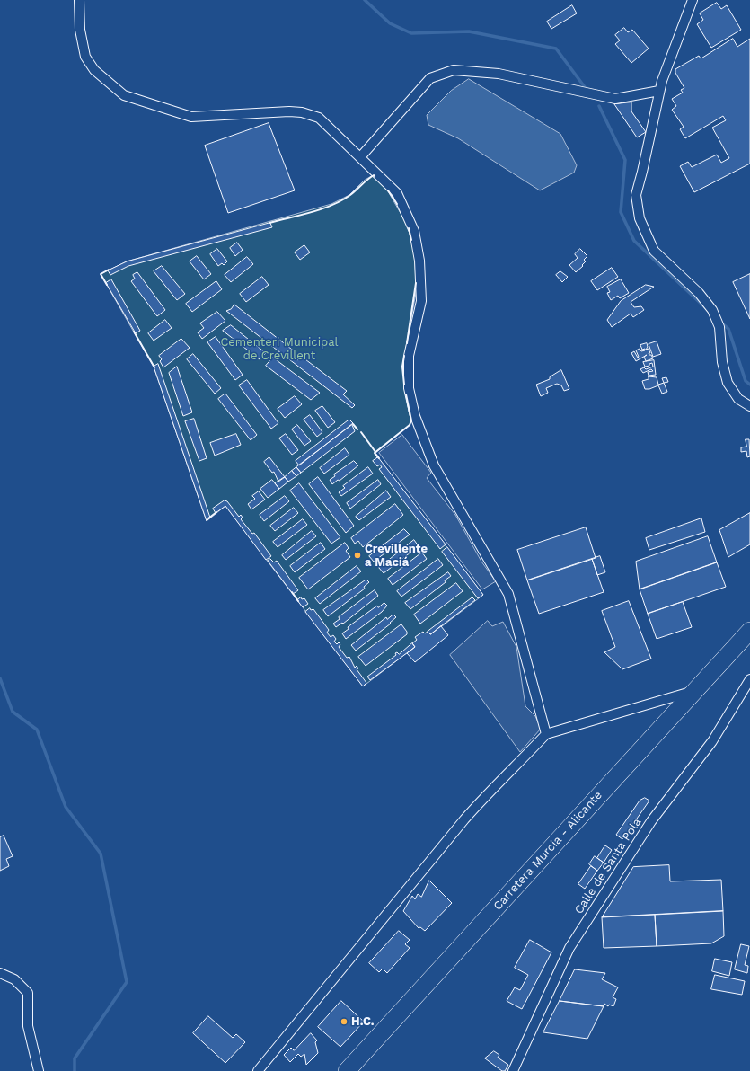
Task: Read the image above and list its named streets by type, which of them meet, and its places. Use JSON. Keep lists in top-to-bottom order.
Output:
{
  "streets": {
    "highway": ["Carretera Murcia - Alicante"],
    "street": ["Calle de Santa Pola"]
  },
  "parks": ["Cementeri Municipal de Crevillent"],
  "places": ["Crevillente a Maciá", "H.C."]
}
